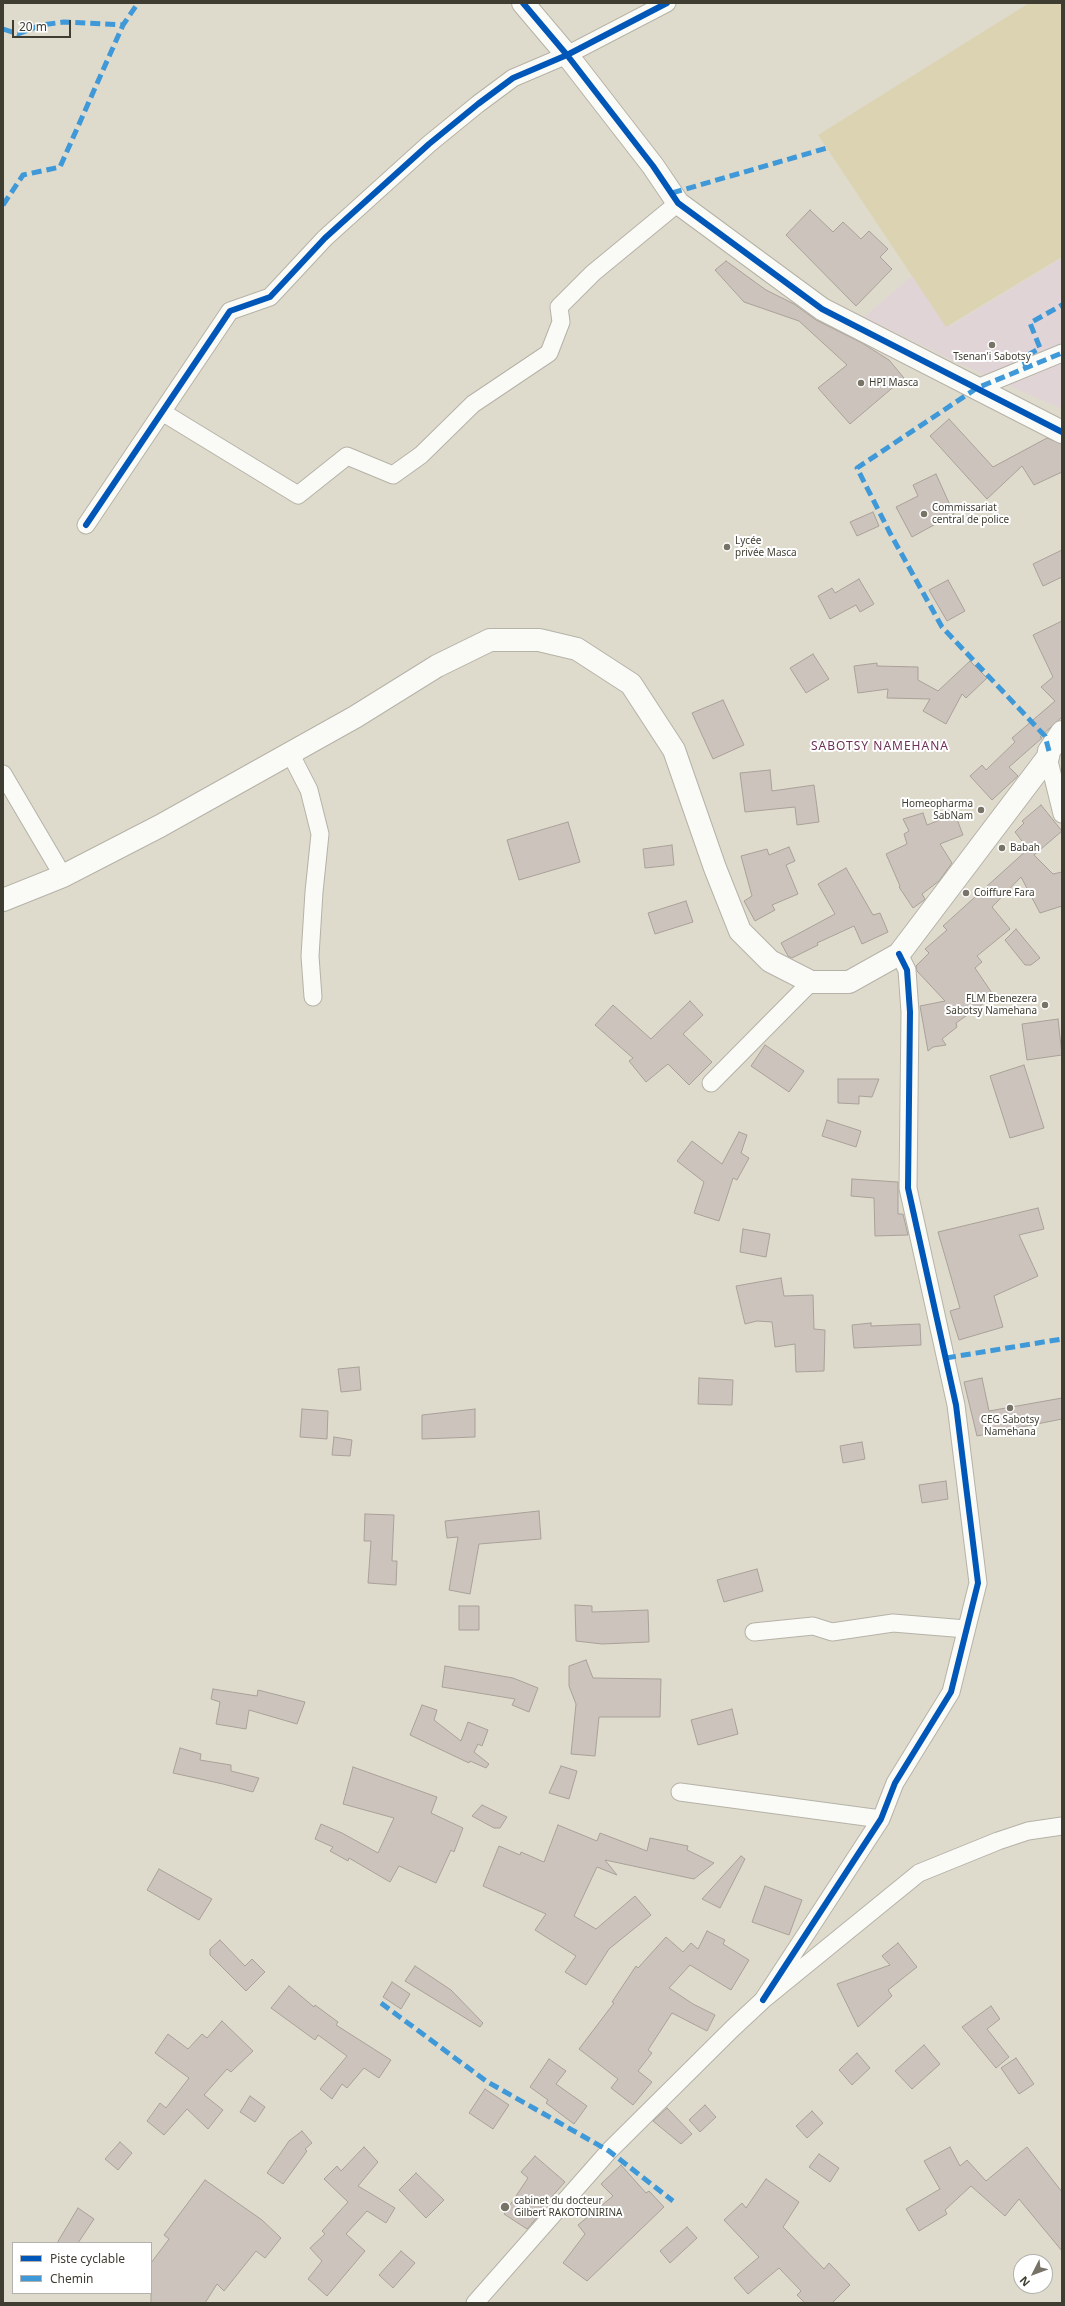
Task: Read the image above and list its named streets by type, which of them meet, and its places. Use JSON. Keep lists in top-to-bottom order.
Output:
{
  "districts": ["SABOTSY NAMEHANA"],
  "places": [
    "Tsenan'i Sabotsy",
    "HPI Masca",
    "Commissariat central de police",
    "Lycée privée Masca",
    "Homeopharma SabNam",
    "Babah",
    "Coiffure Fara",
    "FLM Ebenezera Sabotsy Namehana",
    "CEG Sabotsy Namehana",
    "cabinet du docteur Gilbert RAKOTONIRINA"
  ],
  "legend": ["Piste cyclable", "Chemin"],
  "scale_bar": "20 m",
  "north": "bottom left"
}
